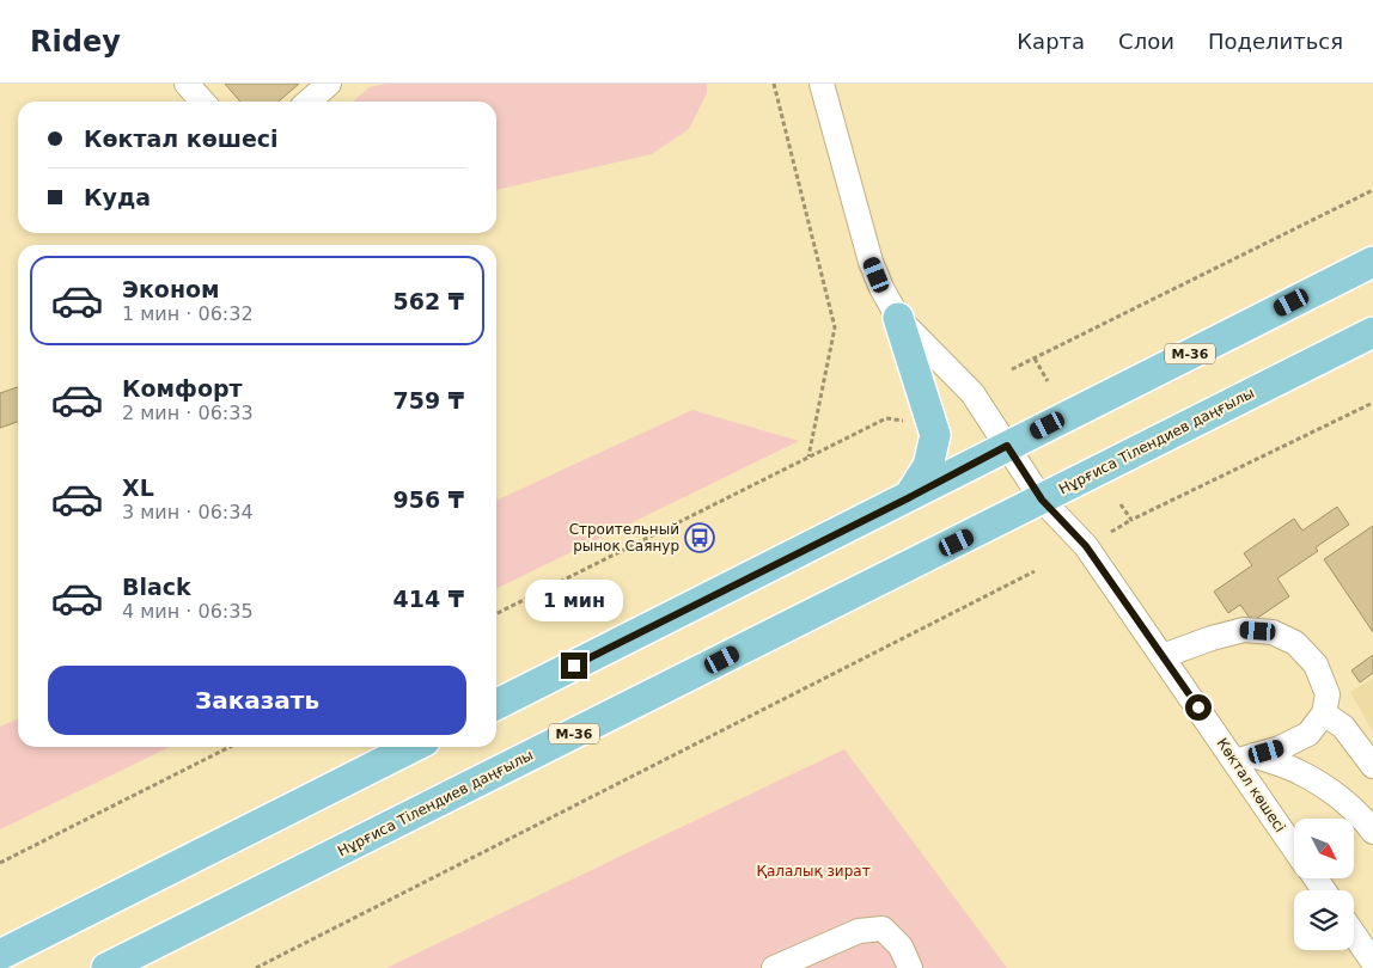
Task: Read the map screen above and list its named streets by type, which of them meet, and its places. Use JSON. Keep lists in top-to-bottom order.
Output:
{
  "streets": {
    "main road": ["M-36", "Нұрғиса Тілендиев даңғылы"],
    "street": ["Көктал көшесі"]
  },
  "crossings": [
    ["M-36", "Көктал көшесі"],
    ["Нұрғиса Тілендиев даңғылы", "Көктал көшесі"]
  ],
  "parks": ["Қалалық зират"],
  "places": {
    "bus stop": ["Строительный рынок Саянур"]
  },
  "north": "bottom right",
  "page": {
    "header": "Ridey",
    "nav": ["Карта", "Слои", "Поделиться"],
    "banner": ["Көктал көшесі", "Куда"],
    "list": [
      {
        "name": "Эконом",
        "note": "1 мин · 06:32",
        "value": "562 ₸"
      },
      {
        "name": "Комфорт",
        "note": "2 мин · 06:33",
        "value": "759 ₸"
      },
      {
        "name": "XL",
        "note": "3 мин · 06:34",
        "value": "956 ₸"
      },
      {
        "name": "Black",
        "note": "4 мин · 06:35",
        "value": "414 ₸"
      }
    ],
    "bubble": "1 мин",
    "buttons": "Заказать"
  }
}
